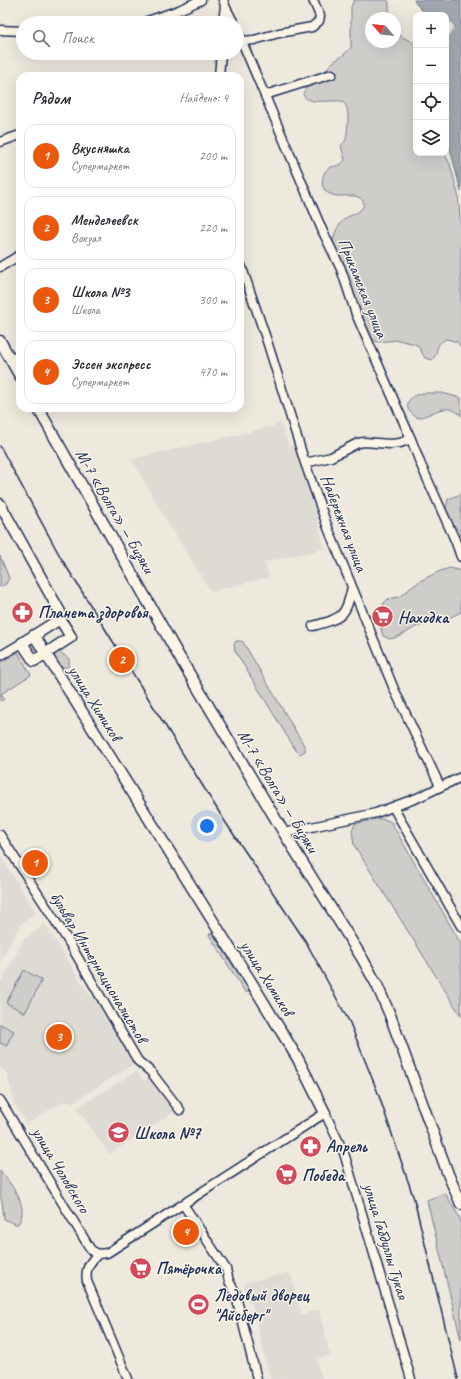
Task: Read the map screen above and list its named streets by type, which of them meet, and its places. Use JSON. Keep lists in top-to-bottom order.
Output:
{
  "streets": {
    "main road": ["М-7 «Волга» — Бизяки", "улица Химиков"],
    "street": [
      "Прикамская улица",
      "Набережная улица",
      "бульвар Интернационалистов",
      "улица Чоловского",
      "улица Габдуллы Тукая"
    ]
  },
  "crossings": [
    ["улица Химиков", "улица Габдуллы Тукая"]
  ],
  "places": {
    "pharmacy": ["Планета здоровья", "Апрель"],
    "supermarket": ["Находка", "Победа", "Пятёрочка"],
    "school or university": ["Школа №7"],
    "sports": ["Ледовый дворец \"Айсберг\""]
  },
  "north": "top left",
  "page": {
    "map_buttons": ["+", "−"],
    "search": "Поиск",
    "heading": ["Рядом", "Найдено: 4"],
    "list": [
      {
        "mark": "1",
        "name": "Вкусняшка",
        "note": "Супермаркет",
        "value": "200 m"
      },
      {
        "mark": "2",
        "name": "Менделеевск",
        "note": "Вокзал",
        "value": "220 m"
      },
      {
        "mark": "3",
        "name": "Школа №3",
        "note": "Школа",
        "value": "300 m"
      },
      {
        "mark": "4",
        "name": "Эссен экспресс",
        "note": "Супермаркет",
        "value": "470 m"
      }
    ],
    "pins": [
      "2",
      "1",
      "3",
      "4"
    ]
  }
}
